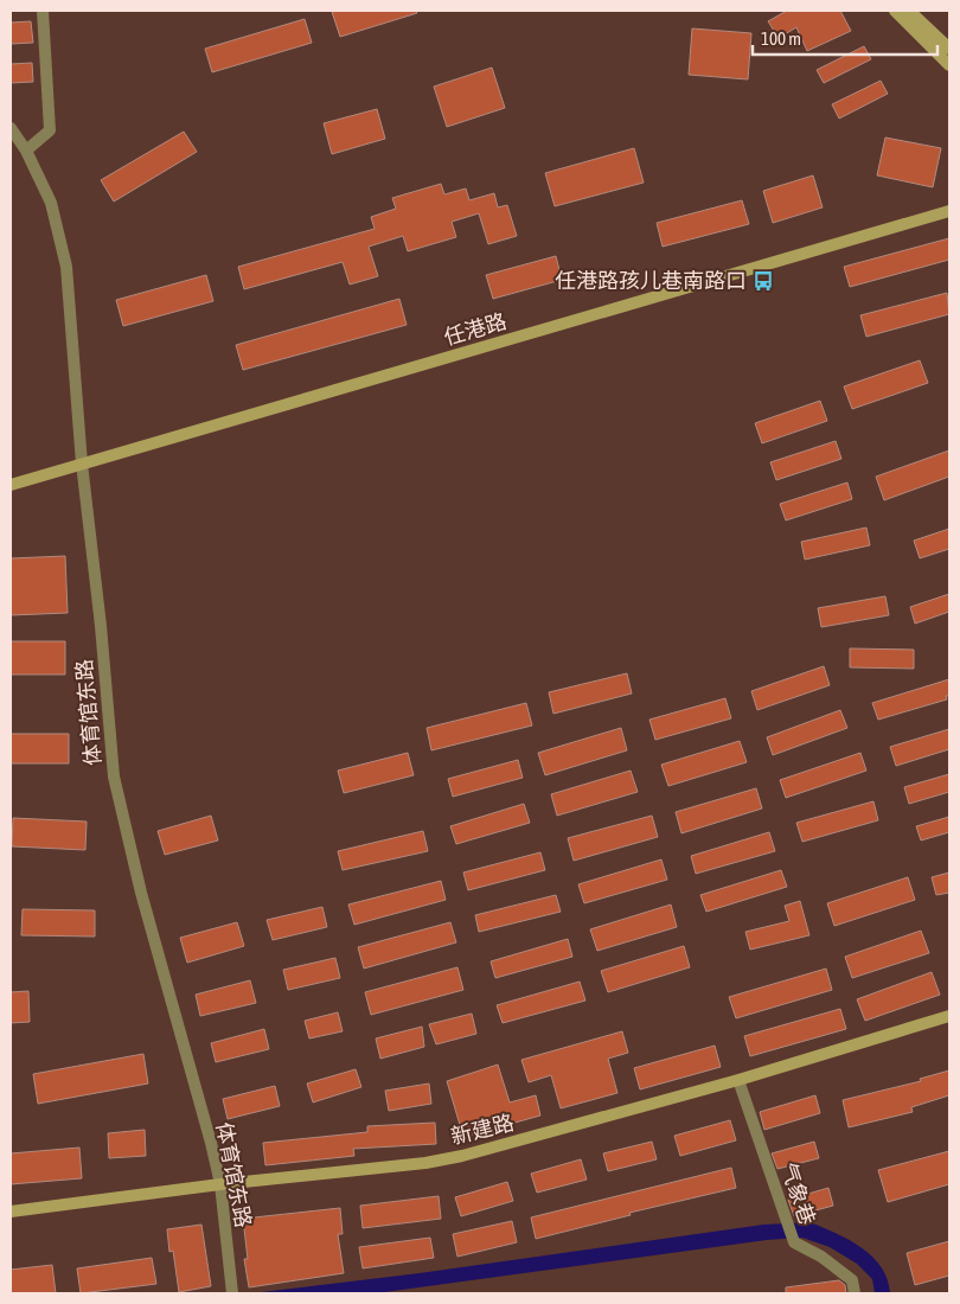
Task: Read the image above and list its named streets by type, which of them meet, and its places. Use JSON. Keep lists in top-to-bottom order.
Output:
{
  "streets": {
    "street": [
      "任港路",
      "体育馆东路",
      "新建路",
      "气象巷"
    ]
  },
  "crossings": [
    ["任港路", "体育馆东路"],
    ["体育馆东路", "新建路"],
    ["新建路", "气象巷"]
  ],
  "places": {
    "bus stop": ["任港路孩儿巷南路口"]
  },
  "scale_bar": "100 m"
}
